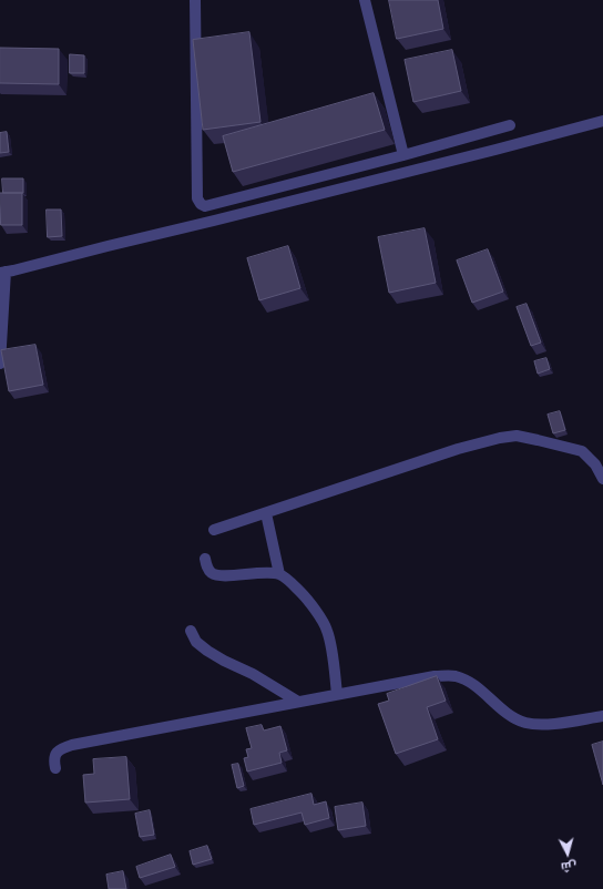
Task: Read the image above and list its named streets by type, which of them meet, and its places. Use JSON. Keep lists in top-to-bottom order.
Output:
{
  "north": "bottom"
}
